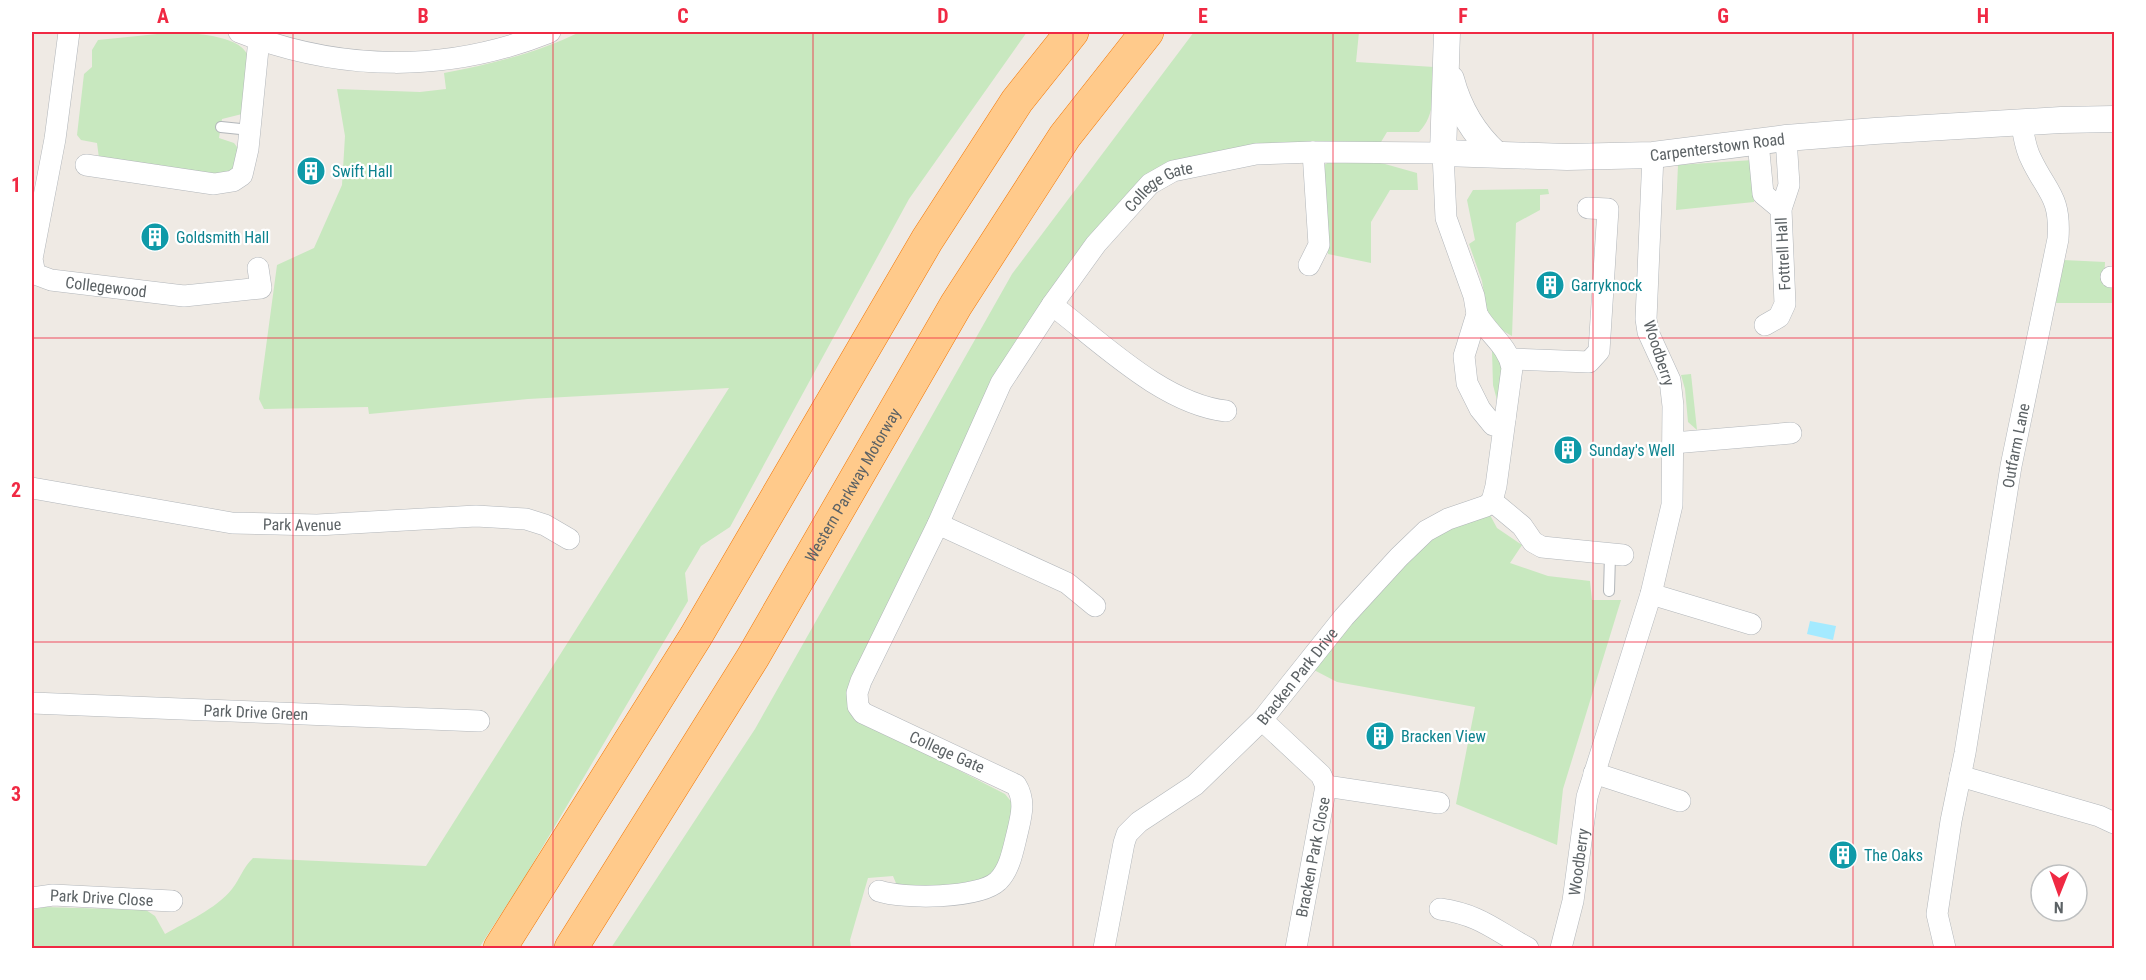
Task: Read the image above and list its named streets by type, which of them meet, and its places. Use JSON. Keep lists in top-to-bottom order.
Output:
{
  "streets": {
    "highway": ["Western Parkway Motorway"],
    "street": [
      "Carpenterstown Road",
      "College Gate",
      "Fottrell Hall",
      "Collegewood",
      "Woodberry",
      "Outfarm Lane",
      "Park Avenue",
      "Bracken Park Drive",
      "Park Drive Green",
      "Bracken Park Close",
      "Park Drive Close"
    ]
  },
  "crossings": [
    ["Carpenterstown Road", "College Gate"],
    ["Carpenterstown Road", "Fottrell Hall"],
    ["Carpenterstown Road", "Woodberry"],
    ["Carpenterstown Road", "Outfarm Lane"],
    ["Bracken Park Drive", "Bracken Park Close"]
  ],
  "places": {
    "building": [
      "Swift Hall",
      "Goldsmith Hall",
      "Garryknock",
      "Sunday's Well",
      "Bracken View",
      "The Oaks"
    ]
  },
  "north": "bottom",
  "grid": {
    "columns": [
      "A",
      "B",
      "C",
      "D",
      "E",
      "F",
      "G",
      "H"
    ],
    "rows": ["1", "2", "3"]
  }
}
